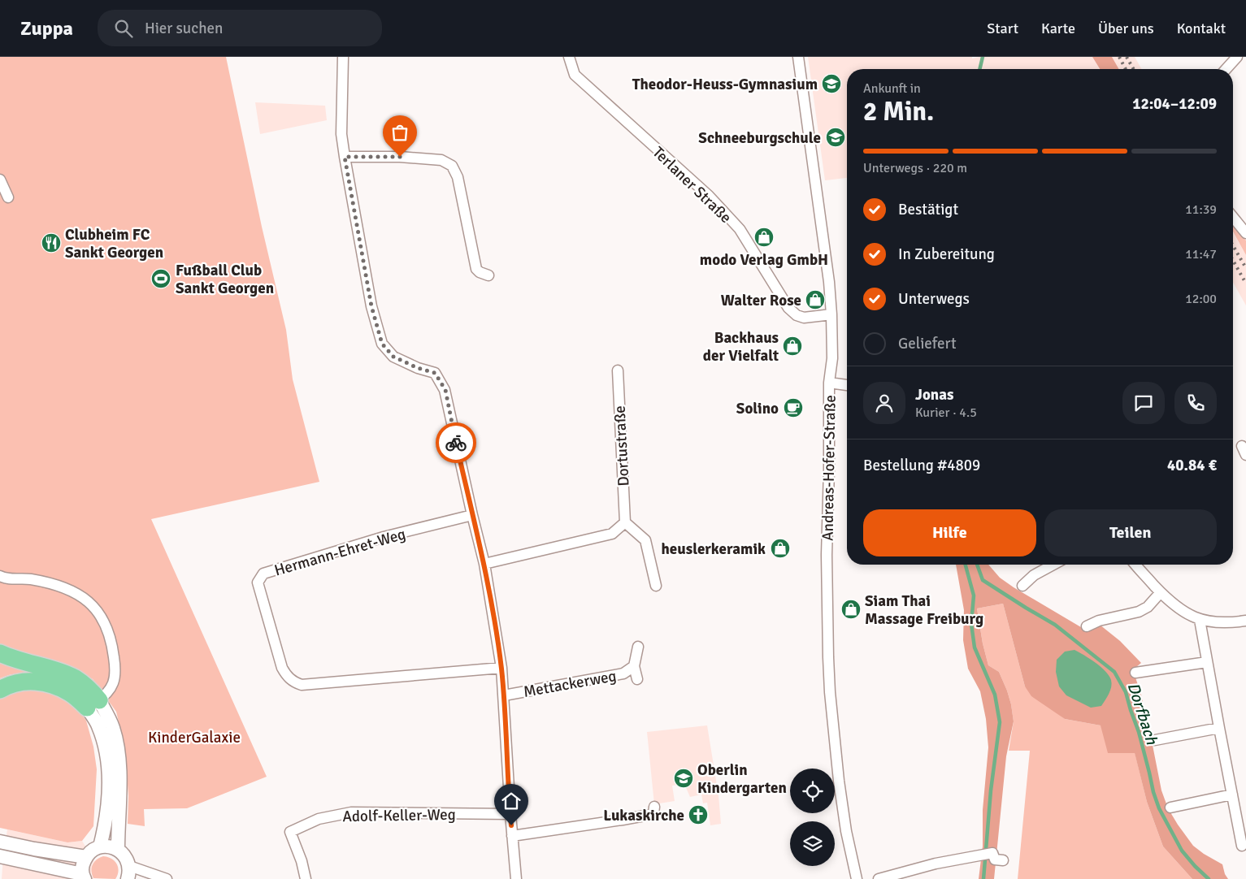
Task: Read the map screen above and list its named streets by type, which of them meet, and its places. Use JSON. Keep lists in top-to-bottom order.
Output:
{
  "streets": {
    "street": [
      "Terlaner Straße",
      "Dortustraße",
      "Andreas-Hofer-Straße",
      "Hermann-Ehret-Weg",
      "Mettackerweg",
      "Adolf-Keller-Weg"
    ]
  },
  "crossings": [
    ["Terlaner Straße", "Andreas-Hofer-Straße"],
    ["Hermann-Ehret-Weg", "Mettackerweg"],
    ["Mettackerweg", "Adolf-Keller-Weg"]
  ],
  "water": ["Dorfbach"],
  "parks": ["KinderGalaxie"],
  "places": {
    "school or university": ["Theodor-Heuss-Gymnasium", "Schneeburgschule", "Oberlin Kindergarten"],
    "shop": [
      "modo Verlag GmbH",
      "Walter Rose",
      "Backhaus der Vielfalt",
      "heuslerkeramik",
      "Siam Thai Massage Freiburg"
    ],
    "restaurant": ["Clubheim FC Sankt Georgen"],
    "sports": ["Fußball Club Sankt Georgen"],
    "cafe": ["Solino"],
    "church": ["Lukaskirche"]
  },
  "page": {
    "header": "Zuppa",
    "search": "Hier suchen",
    "nav": [
      "Start",
      "Karte",
      "Über uns",
      "Kontakt"
    ],
    "heading": ["2 Min.", "Ankunft in", "12:04–12:09"],
    "panel": [
      "Jonas",
      "Kurier · 4.5",
      "Bestellung #4809",
      "40.84 €"
    ],
    "bar": "Unterwegs · 220 m",
    "list": [
      ["Bestätigt", "11:39"],
      ["In Zubereitung", "11:47"],
      ["Unterwegs", "12:00"],
      "Geliefert"
    ],
    "buttons": ["Hilfe", "Teilen"]
  }
}
